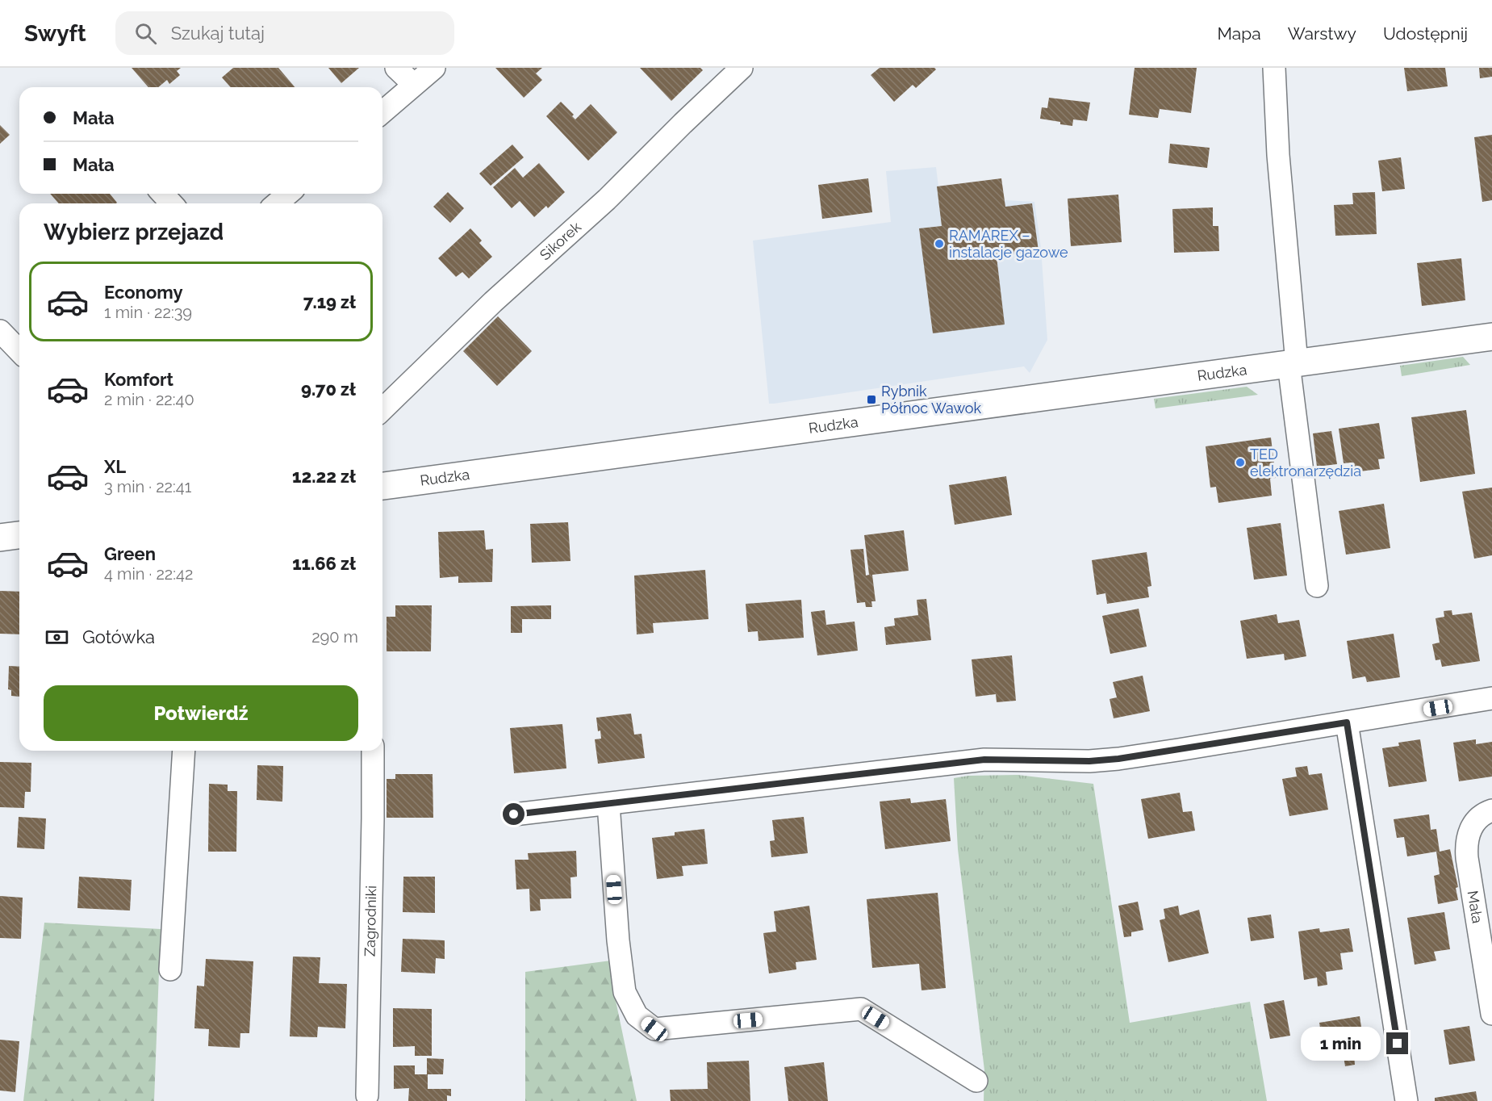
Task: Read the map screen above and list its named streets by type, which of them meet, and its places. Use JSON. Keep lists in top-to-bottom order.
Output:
{
  "streets": {
    "main road": ["Rudzka"],
    "street": ["Sikorek", "Mała", "Zagrodniki"]
  },
  "places": {
    "other": ["RAMAREX – instalacje gazowe", "TED elektronarzędzia"],
    "transit": ["Rybnik Północ Wawok"]
  },
  "page": {
    "header": "Swyft",
    "search": "Szukaj tutaj",
    "nav": ["Mapa", "Warstwy", "Udostępnij"],
    "banner": ["Mała", "Mała"],
    "heading": "Wybierz przejazd",
    "list": [
      {
        "name": "Economy",
        "note": "1 min · 22:39",
        "value": "7.19 zł"
      },
      {
        "name": "Komfort",
        "note": "2 min · 22:40",
        "value": "9.70 zł"
      },
      {
        "name": "XL",
        "note": "3 min · 22:41",
        "value": "12.22 zł"
      },
      {
        "name": "Green",
        "note": "4 min · 22:42",
        "value": "11.66 zł"
      }
    ],
    "pay": ["Gotówka", "290 m"],
    "buttons": "Potwierdź",
    "bubble": "1 min"
  }
}
